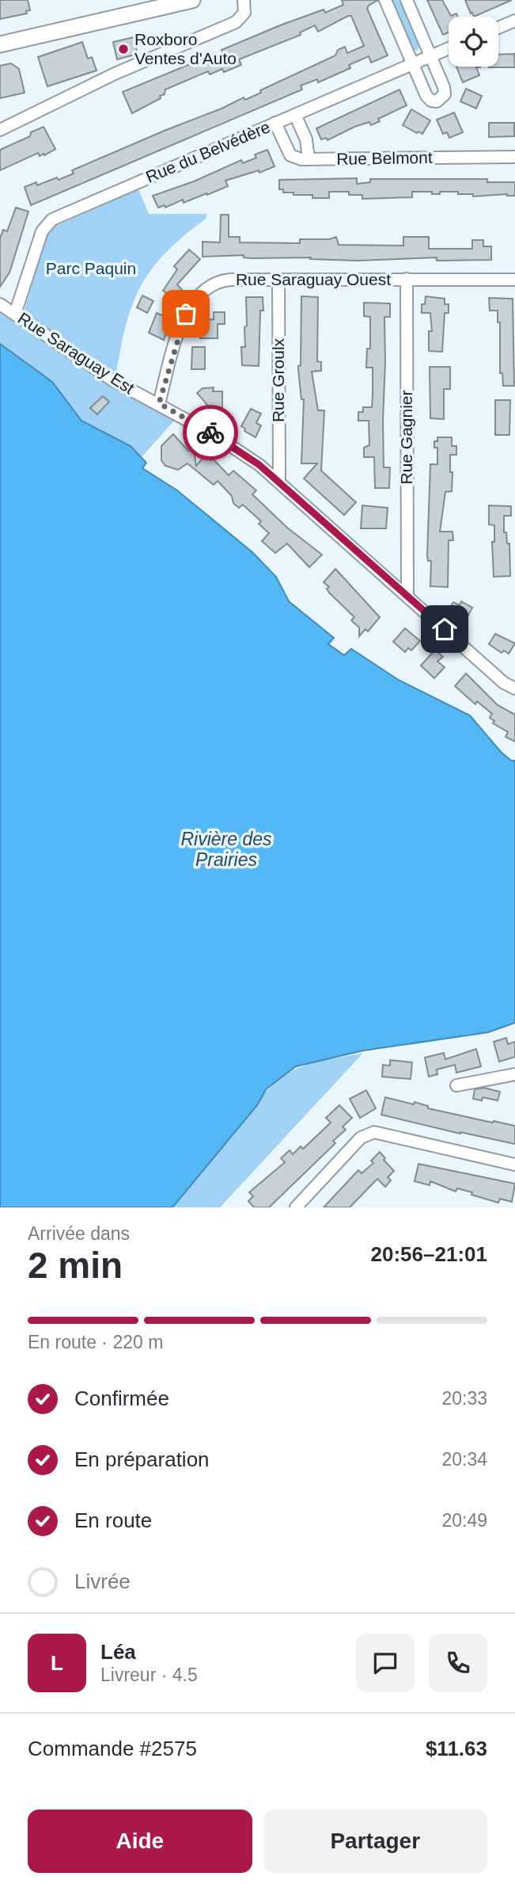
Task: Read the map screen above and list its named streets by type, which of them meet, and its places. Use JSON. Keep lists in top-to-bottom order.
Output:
{
  "streets": {
    "street": [
      "Rue du Belvédère",
      "Rue Belmont",
      "Rue Saraguay Ouest",
      "Rue Saraguay Est",
      "Rue Groulx",
      "Rue Gagnier"
    ]
  },
  "crossings": [
    ["Rue du Belvédère", "Rue Belmont"],
    ["Rue du Belvédère", "Rue Saraguay Est"],
    ["Rue Saraguay Ouest", "Rue Saraguay Est"],
    ["Rue Saraguay Ouest", "Rue Groulx"],
    ["Rue Saraguay Ouest", "Rue Gagnier"],
    ["Rue Saraguay Est", "Rue Groulx"],
    ["Rue Saraguay Est", "Rue Gagnier"]
  ],
  "water": ["Rivière des Prairies"],
  "parks": ["Parc Paquin"],
  "places": ["Roxboro Ventes d'Auto"],
  "page": {
    "heading": ["2 min", "Arrivée dans", "20:56–21:01"],
    "panel": [
      "Léa",
      "Livreur · 4.5",
      "Commande #2575",
      "$11.63"
    ],
    "bar": "En route · 220 m",
    "list": [
      ["Confirmée", "20:33"],
      ["En préparation", "20:34"],
      ["En route", "20:49"],
      "Livrée"
    ],
    "round": "L",
    "buttons": ["Aide", "Partager"]
  }
}
